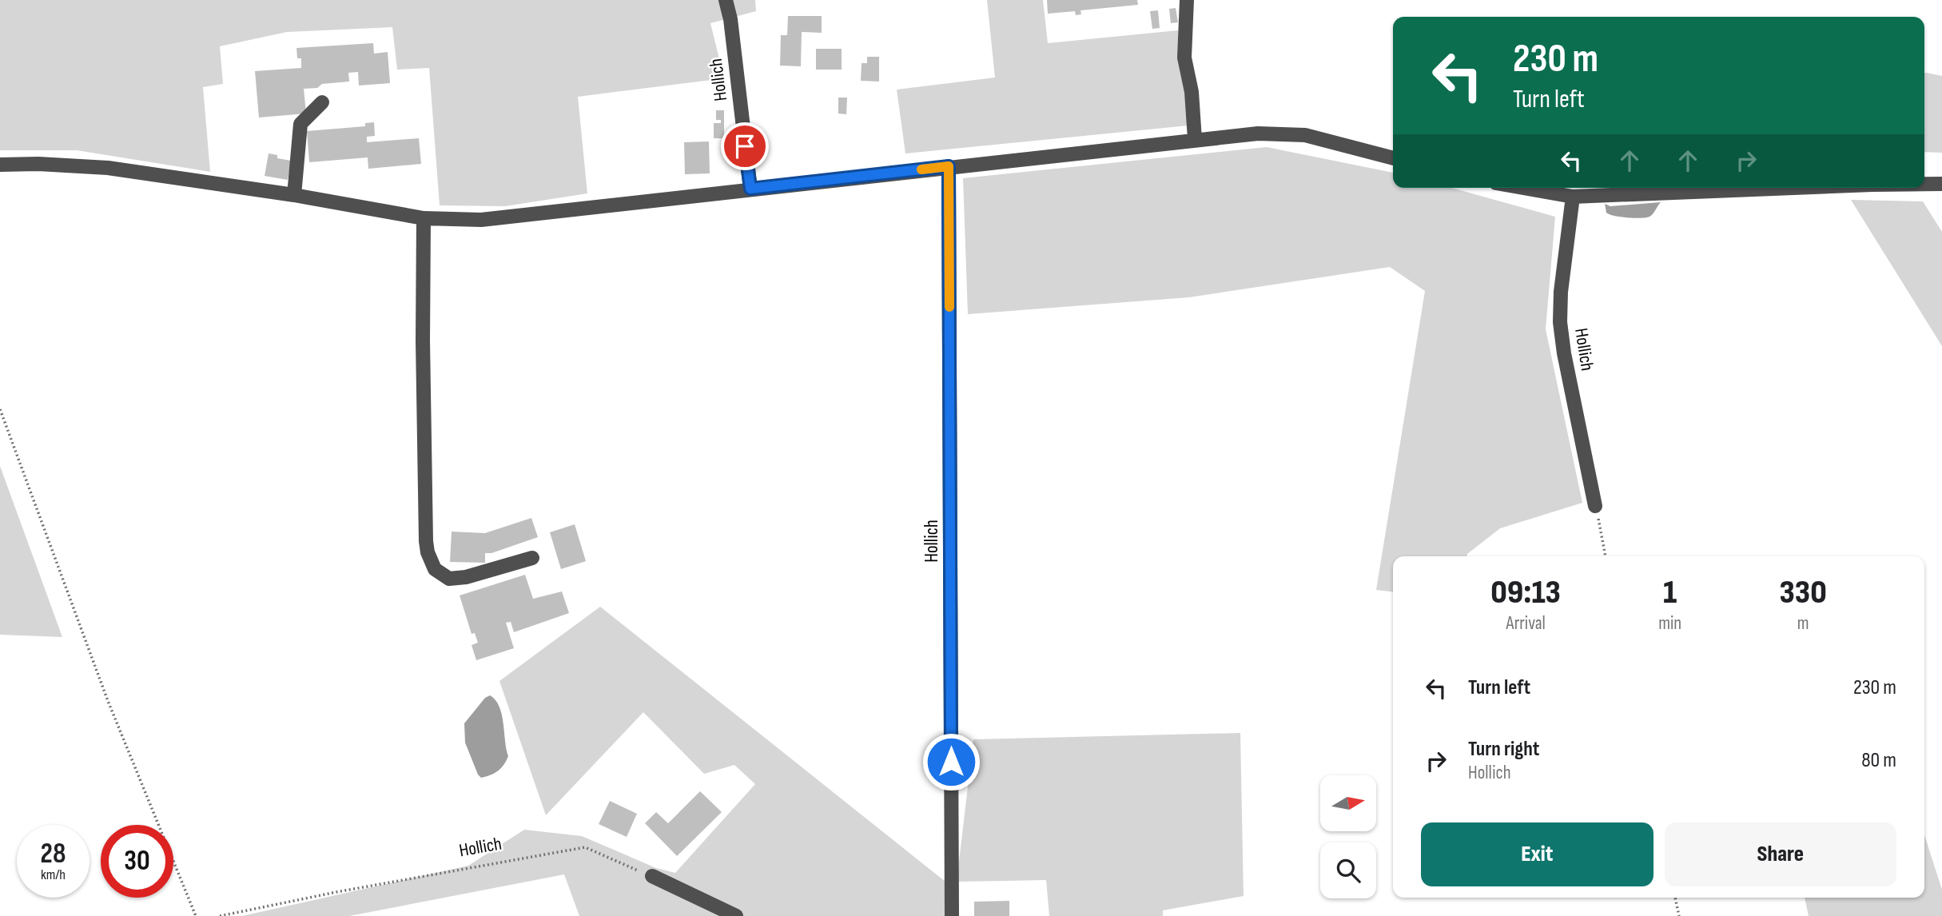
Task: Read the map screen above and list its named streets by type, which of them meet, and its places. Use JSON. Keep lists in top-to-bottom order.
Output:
{
  "streets": {
    "street": ["Hollich"]
  },
  "north": "right",
  "page": {
    "turn": ["230 m", "Turn left"],
    "eta": [
      "09:13",
      "Arrival",
      "1",
      "min",
      "330",
      "m"
    ],
    "list": [
      {
        "name": "Turn left",
        "value": "230 m"
      },
      {
        "name": "Turn right",
        "note": "Hollich",
        "value": "80 m"
      }
    ],
    "buttons": ["Exit", "Share"],
    "speed": "28 km/h",
    "limit": "30"
  }
}
